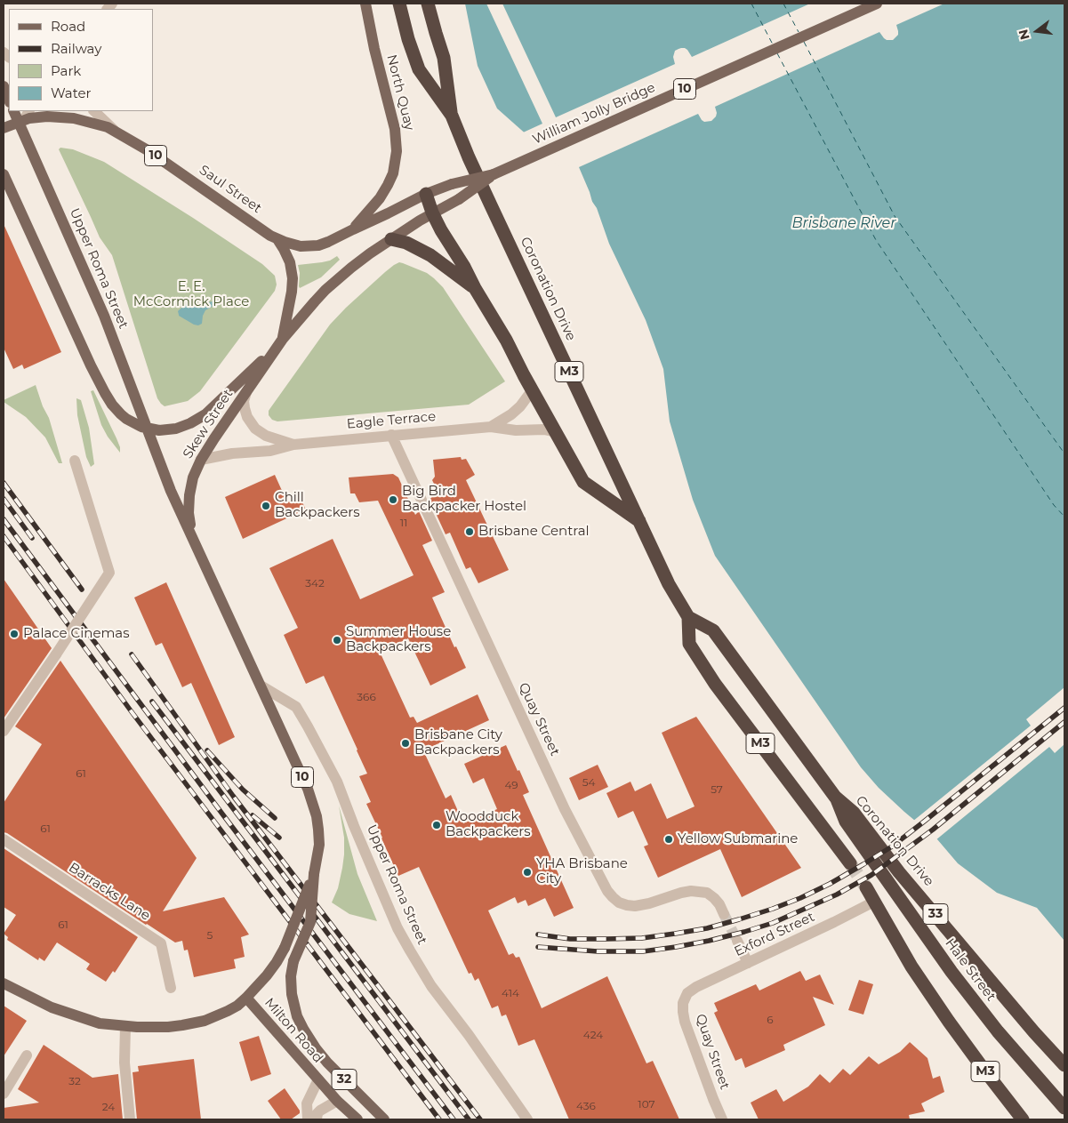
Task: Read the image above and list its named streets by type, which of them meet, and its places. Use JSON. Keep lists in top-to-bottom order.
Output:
{
  "streets": {
    "highway": [
      "Coronation Drive",
      "M3",
      "33",
      "Hale Street"
    ],
    "main road": [
      "10",
      "North Quay",
      "William Jolly Bridge",
      "Saul Street",
      "Upper Roma Street",
      "Skew Street",
      "Milton Road",
      "32"
    ],
    "street": [
      "Eagle Terrace",
      "Quay Street",
      "Barracks Lane",
      "Exford Street"
    ]
  },
  "crossings": [
    ["10", "Saul Street"],
    ["10", "Upper Roma Street"],
    ["10", "Milton Road"],
    ["North Quay", "Saul Street"],
    ["William Jolly Bridge", "Saul Street"],
    ["William Jolly Bridge", "Skew Street"],
    ["Saul Street", "Upper Roma Street"],
    ["Upper Roma Street", "Skew Street"],
    ["Upper Roma Street", "Milton Road"],
    ["Coronation Drive", "Hale Street"],
    ["M3", "Exford Street"],
    ["Eagle Terrace", "Skew Street"],
    ["Eagle Terrace", "Quay Street"],
    ["Quay Street", "Exford Street"]
  ],
  "water": ["Brisbane River"],
  "parks": ["E. E. McCormick Place"],
  "places": [
    "Big Bird Backpacker Hostel",
    "Chill Backpackers",
    "Brisbane Central",
    "Palace Cinemas",
    "Summer House Backpackers",
    "Brisbane City Backpackers",
    "Woodduck Backpackers",
    "Yellow Submarine",
    "YHA Brisbane City"
  ],
  "house_numbers": [
    "11",
    "342",
    "366",
    "61",
    "54",
    "49",
    "57",
    "61",
    "61",
    "5",
    "414",
    "6",
    "424",
    "32",
    "107",
    "436",
    "24"
  ],
  "legend": [
    "Road",
    "Railway",
    "Park",
    "Water"
  ],
  "north": "left"
}
